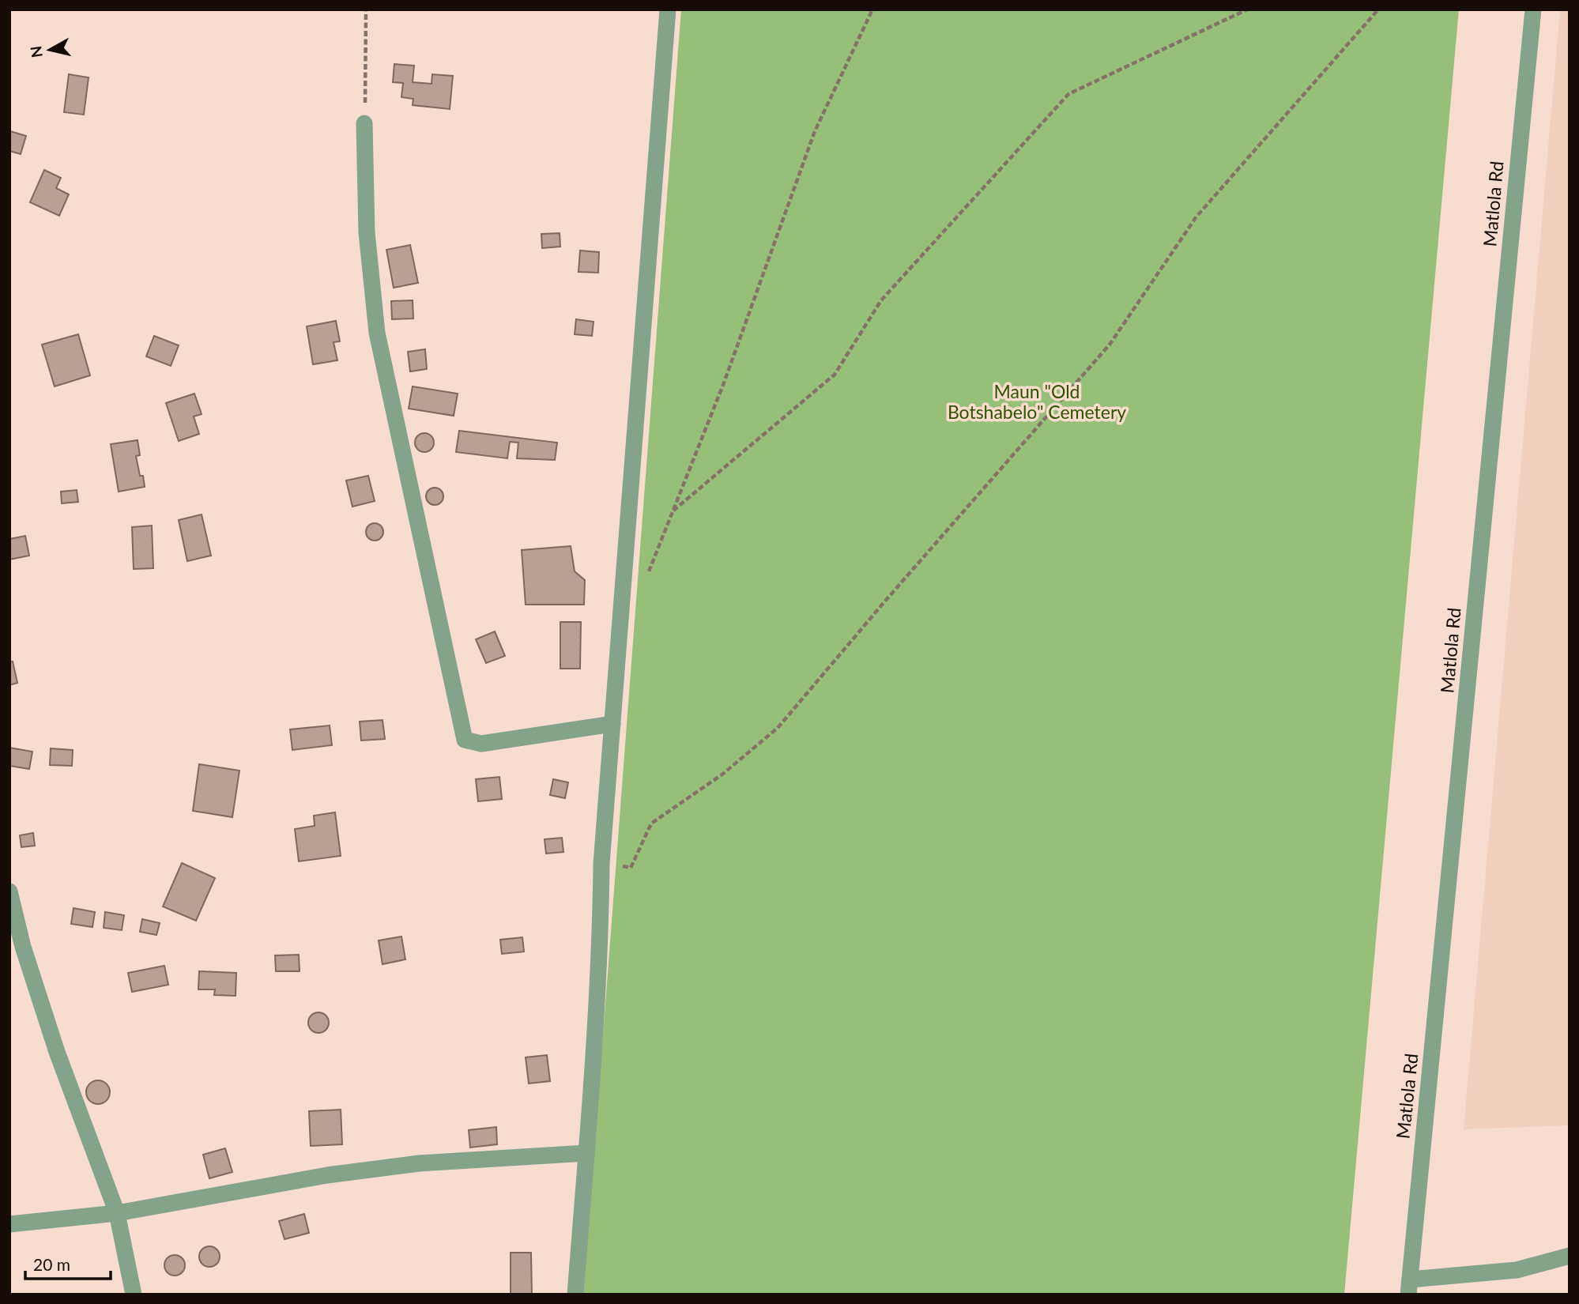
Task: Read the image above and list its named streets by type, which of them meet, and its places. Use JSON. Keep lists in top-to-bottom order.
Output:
{
  "streets": {
    "street": ["Matlola Rd"]
  },
  "parks": ["Maun \"Old Botshabelo\" Cemetery"],
  "scale_bar": "20 m",
  "north": "left"
}
